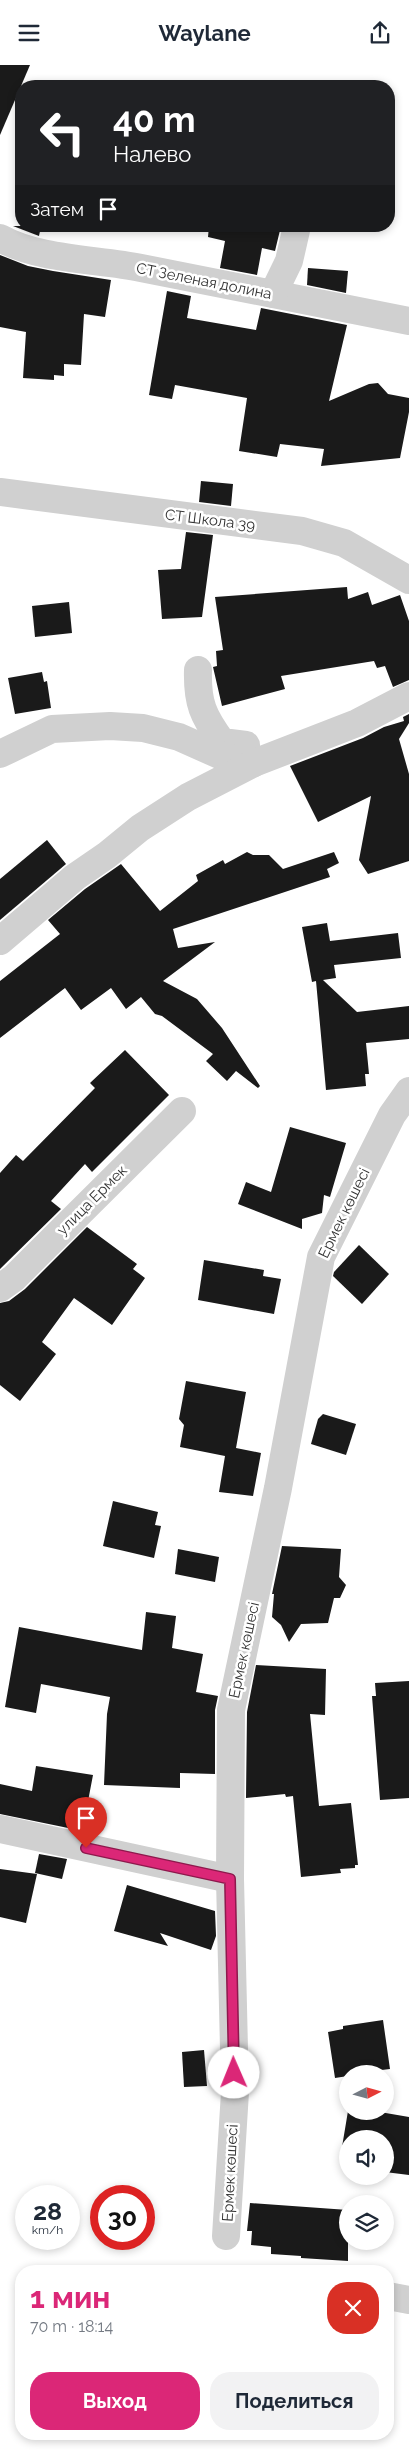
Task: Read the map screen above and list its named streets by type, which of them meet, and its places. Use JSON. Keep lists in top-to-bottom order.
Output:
{
  "streets": {
    "street": [
      "СТ Зеленая долина",
      "СТ Школа 39",
      "улица Ермек",
      "Ермек көшесі"
    ]
  },
  "north": "right",
  "page": {
    "header": "Waylane",
    "turn": ["40 m", "Налево"],
    "then": "Затем",
    "speed": "28 km/h",
    "limit": "30",
    "heading": ["1 мин", "70 m · 18:14"],
    "buttons": ["Выход", "Поделиться"]
  }
}
